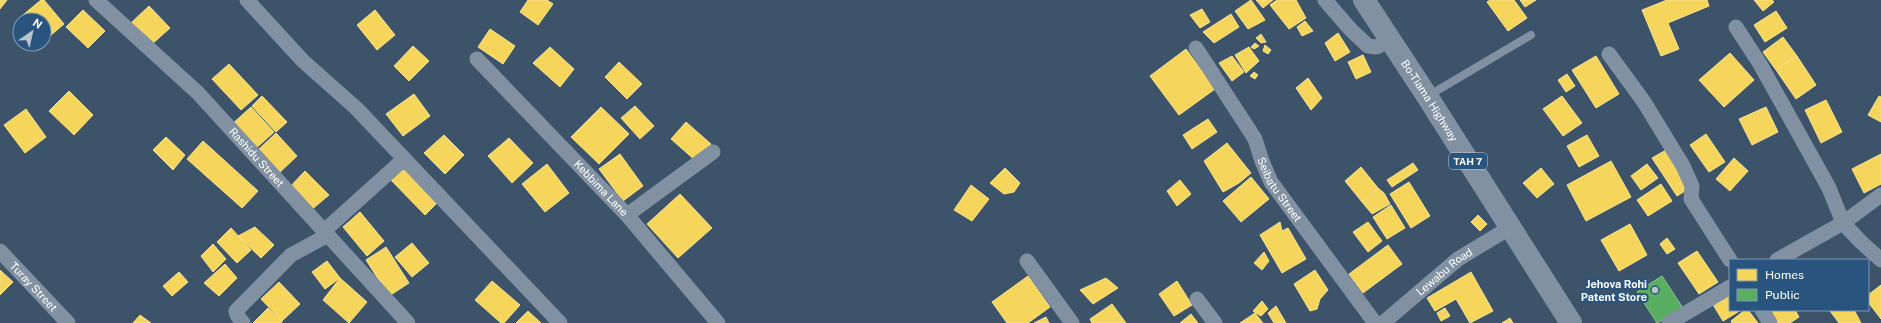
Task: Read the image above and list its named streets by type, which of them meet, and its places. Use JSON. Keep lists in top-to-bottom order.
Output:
{
  "streets": {
    "highway": ["Bo-Tiama Highway", "TAH 7"],
    "street": [
      "Rashidu Street",
      "Kebbima Lane",
      "Seibatu Street",
      "Lewabu Road",
      "Turay Street"
    ]
  },
  "crossings": [
    ["Bo-Tiama Highway", "Lewabu Road"]
  ],
  "places": ["Jehova Rohi Patent Store"],
  "legend": ["Homes", "Public"],
  "north": "top right"
}
